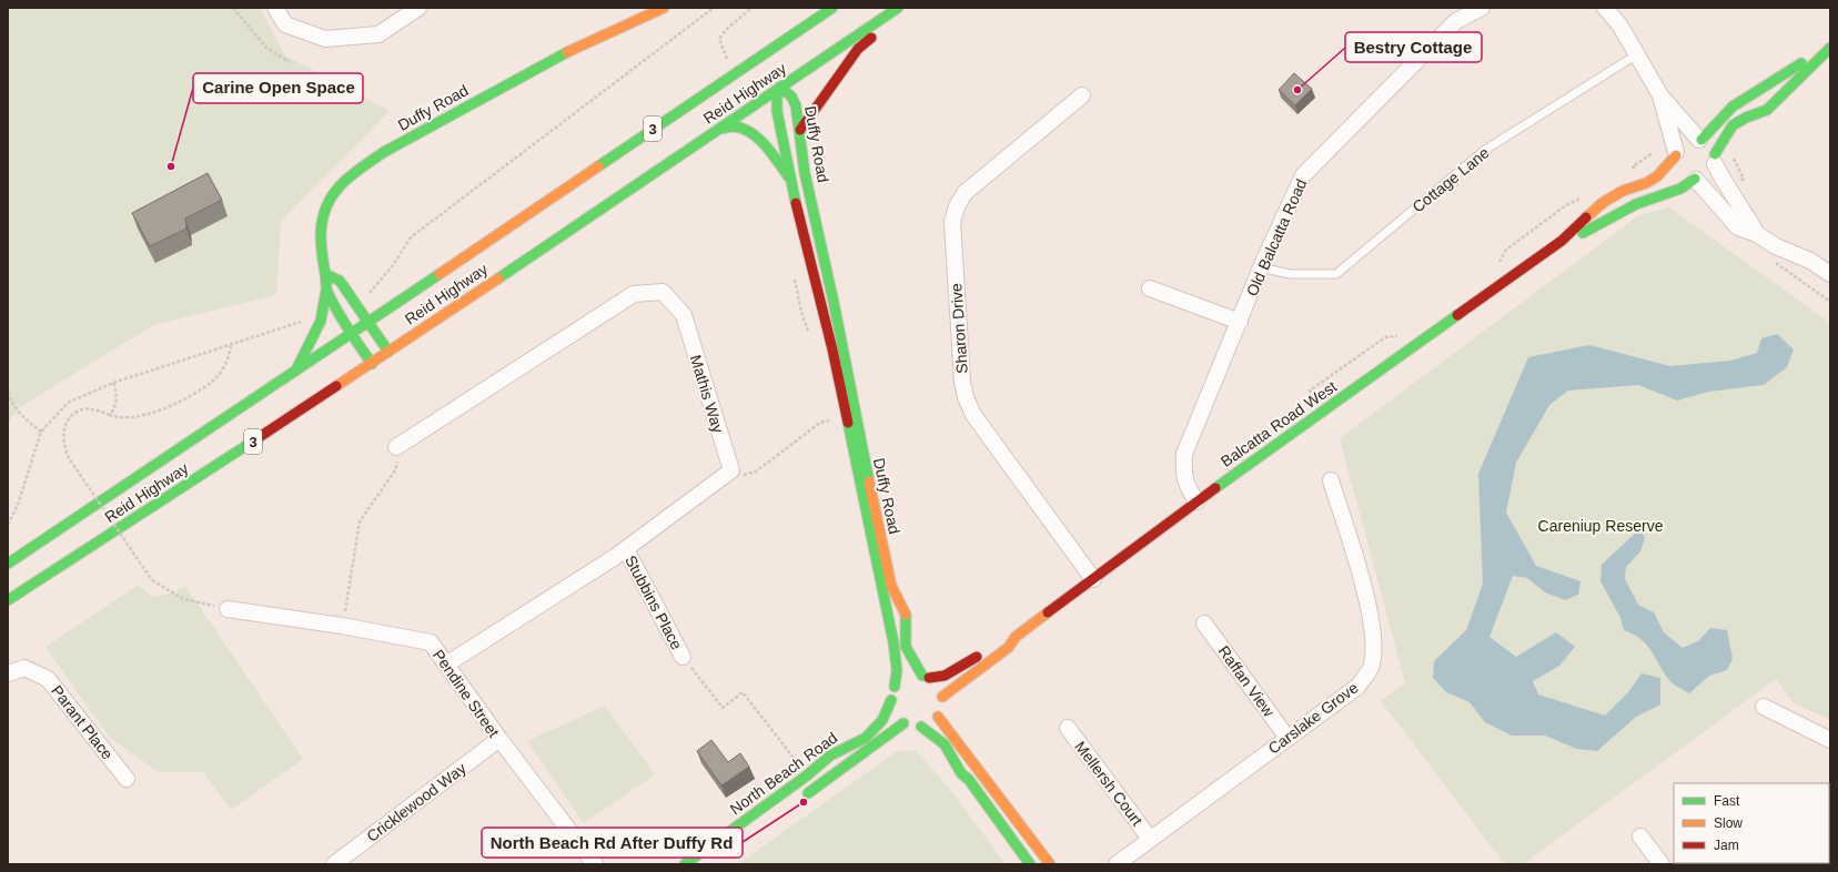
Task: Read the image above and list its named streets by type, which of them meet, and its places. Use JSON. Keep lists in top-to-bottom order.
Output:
{
  "streets": {
    "main road": [
      "Reid Highway",
      "Duffy Road",
      "3",
      "Balcatta Road West",
      "North Beach Road"
    ],
    "street": [
      "Old Balcatta Road",
      "Sharon Drive",
      "Mathis Way",
      "Stubbins Place",
      "Raffan View",
      "Pendine Street",
      "Carslake Grove",
      "Parant Place",
      "Mellersh Court",
      "Cricklewood Way"
    ],
    "lane": ["Cottage Lane"]
  },
  "crossings": [
    ["Reid Highway", "Duffy Road"],
    ["Duffy Road", "Balcatta Road West"],
    ["Duffy Road", "North Beach Road"],
    ["Cottage Lane", "Old Balcatta Road"],
    ["Old Balcatta Road", "Balcatta Road West"],
    ["Sharon Drive", "Balcatta Road West"],
    ["Balcatta Road West", "North Beach Road"],
    ["Raffan View", "Carslake Grove"],
    ["Pendine Street", "Cricklewood Way"],
    ["Carslake Grove", "Mellersh Court"]
  ],
  "parks": ["Careniup Reserve"],
  "places": ["Bestry Cottage", "Carine Open Space", "North Beach Rd After Duffy Rd"],
  "legend": ["Fast", "Slow", "Jam"]
}
